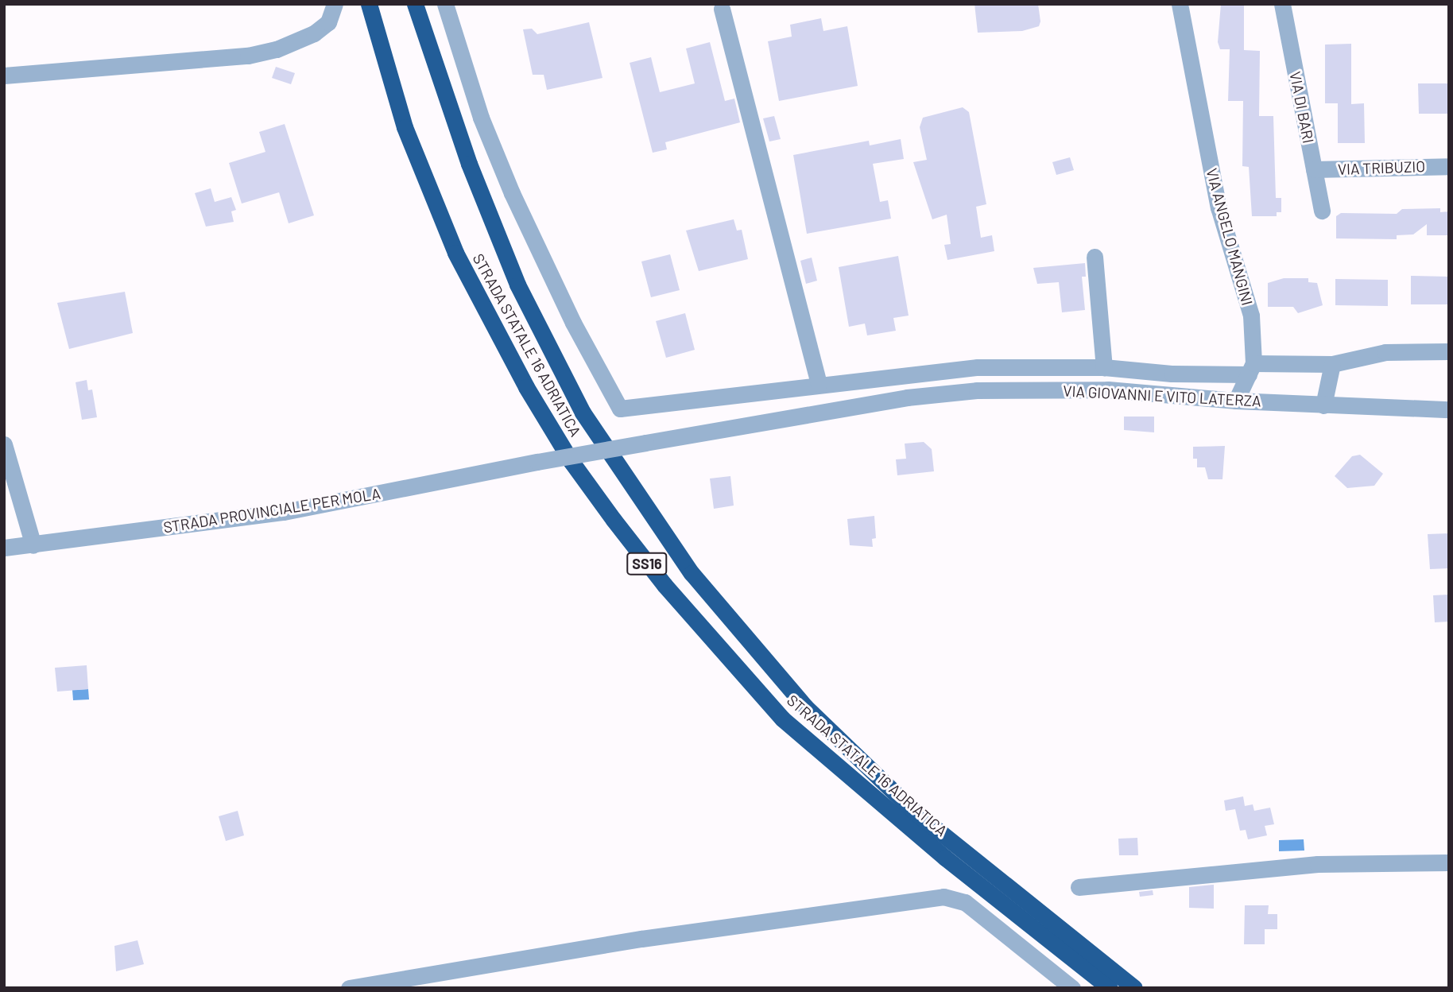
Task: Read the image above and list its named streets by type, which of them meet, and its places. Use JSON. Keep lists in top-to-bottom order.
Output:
{
  "streets": {
    "highway": ["STRADA STATALE 16 ADRIATICA", "SS16"],
    "street": [
      "VIA DI BARI",
      "VIA TRIBUZIO",
      "VIA ANGELO MANGINI",
      "VIA GIOVANNI E VITO LATERZA",
      "STRADA PROVINCIALE PER MOLA"
    ]
  },
  "crossings": [
    ["VIA DI BARI", "VIA TRIBUZIO"],
    ["VIA ANGELO MANGINI", "VIA GIOVANNI E VITO LATERZA"],
    ["VIA GIOVANNI E VITO LATERZA", "STRADA PROVINCIALE PER MOLA"]
  ]
}
